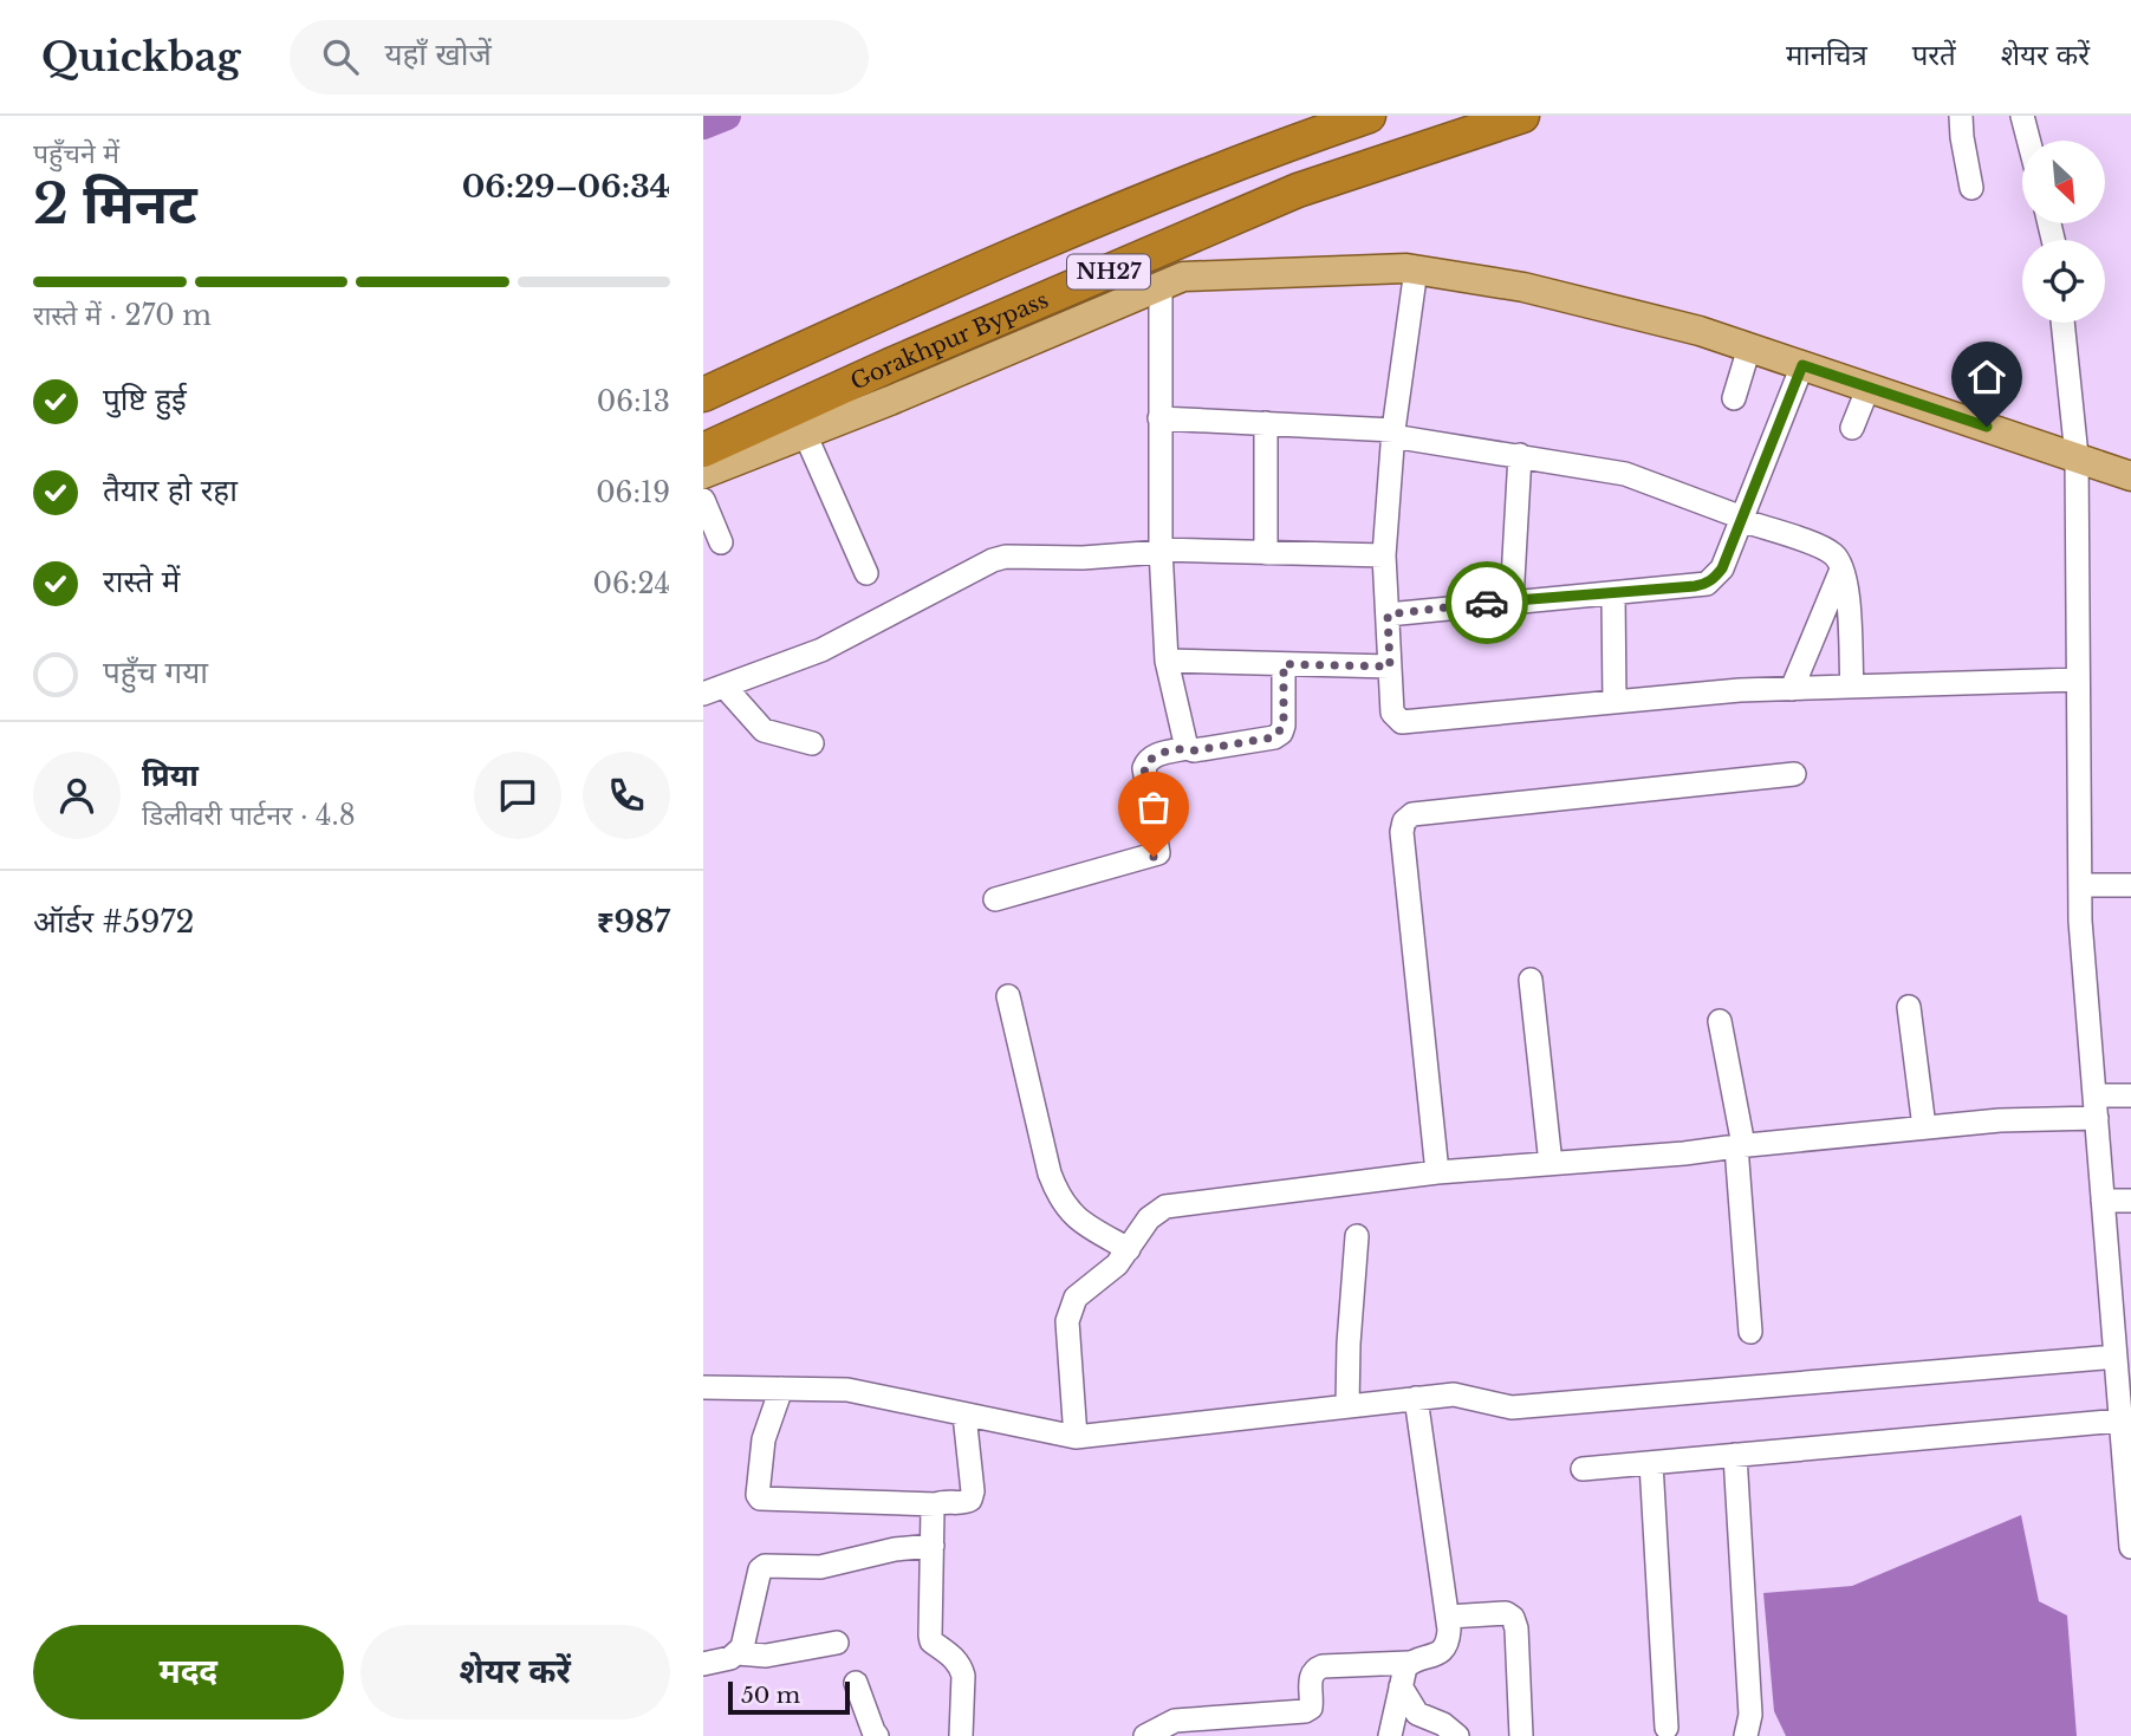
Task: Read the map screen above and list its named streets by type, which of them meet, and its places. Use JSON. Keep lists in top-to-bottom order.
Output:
{
  "streets": {
    "highway": ["NH27", "Gorakhpur Bypass"]
  },
  "scale_bar": "50 m",
  "north": "bottom right",
  "page": {
    "header": "Quickbag",
    "search": "यहाँ खोजें",
    "nav": ["मानचित्र", "परतें", "शेयर करें"],
    "heading": ["2 मिनट", "पहुँचने में", "06:29–06:34"],
    "panel": [
      "प्रिया",
      "डिलीवरी पार्टनर · 4.8",
      "ऑर्डर #5972",
      "₹987"
    ],
    "bar": "रास्ते में · 270 m",
    "list": [
      ["पुष्टि हुई", "06:13"],
      ["तैयार हो रहा", "06:19"],
      ["रास्ते में", "06:24"],
      "पहुँच गया"
    ],
    "buttons": ["मदद", "शेयर करें"],
    "scale": "50 m"
  }
}
